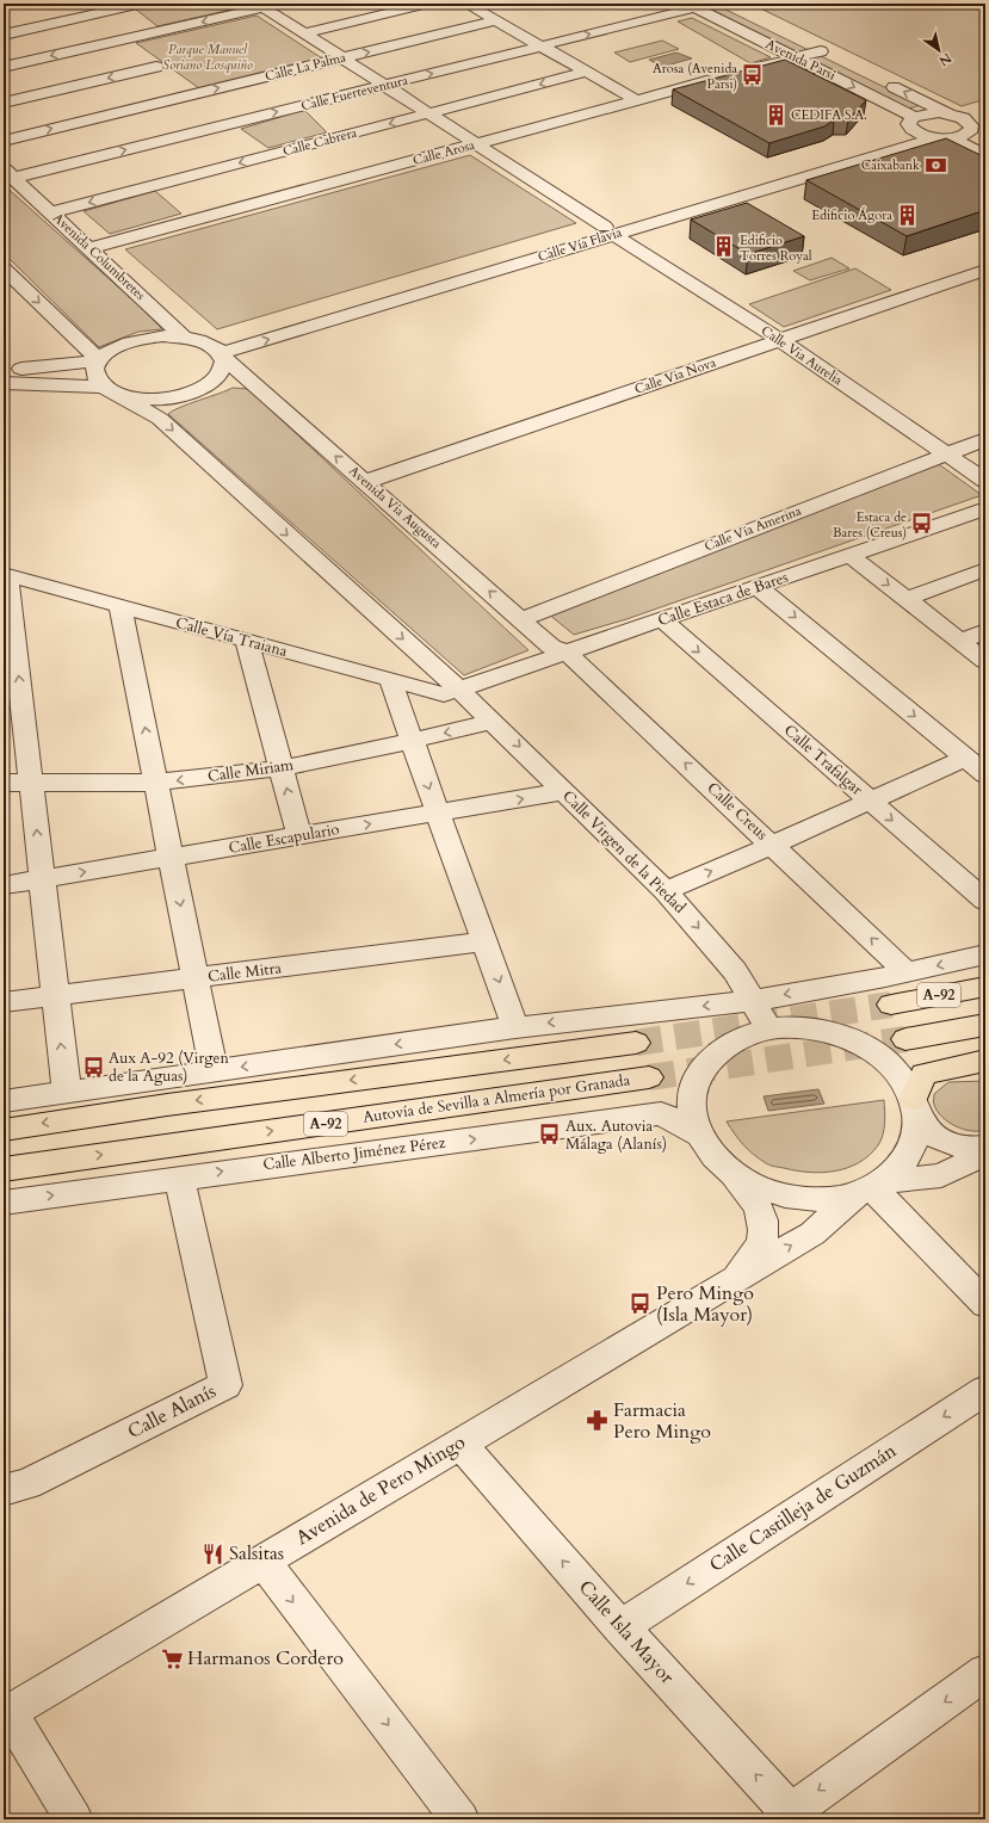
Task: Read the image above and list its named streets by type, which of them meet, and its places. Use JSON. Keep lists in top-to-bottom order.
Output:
{
  "streets": {
    "highway": ["A-92", "Autovía de Sevilla a Almería por Granada"],
    "street": [
      "Avenida Parsi",
      "Calle La Palma",
      "Calle Fuerteventura",
      "Calle Cabrera",
      "Calle Arosa",
      "Calle Vía Flavia",
      "Avenida Columbretes",
      "Calle Via Aurelia",
      "Calle Via Nova",
      "Avenida Vía Augusta",
      "Calle Vía Amerina",
      "Calle Estaca de Bares",
      "Calle Vía Traiana",
      "Calle Trafalgar",
      "Calle Miriam",
      "Calle Creus",
      "Calle Escapulario",
      "Calle Virgen de la Piedad",
      "Calle Mitra",
      "Calle Alberto Jiménez Pérez",
      "Calle Alanís",
      "Avenida de Pero Mingo",
      "Calle Castilleja de Guzmán",
      "Calle Isla Mayor"
    ]
  },
  "crossings": [
    ["Avenida Parsi", "Calle Fuerteventura"],
    ["Avenida Parsi", "Calle Vía Flavia"],
    ["Calle La Palma", "Calle Via Aurelia"],
    ["Calle Fuerteventura", "Avenida Columbretes"],
    ["Calle Fuerteventura", "Calle Via Aurelia"],
    ["Calle Cabrera", "Avenida Columbretes"],
    ["Calle Cabrera", "Calle Via Aurelia"],
    ["Calle Arosa", "Avenida Columbretes"],
    ["Calle Arosa", "Calle Via Aurelia"],
    ["Calle Vía Flavia", "Calle Via Aurelia"],
    ["Calle Vía Flavia", "Avenida Vía Augusta"],
    ["Calle Via Aurelia", "Calle Via Nova"],
    ["Calle Via Aurelia", "Calle Vía Amerina"],
    ["Calle Via Nova", "Avenida Vía Augusta"],
    ["Avenida Vía Augusta", "Calle Vía Amerina"],
    ["Avenida Vía Augusta", "Calle Estaca de Bares"],
    ["Avenida Vía Augusta", "Calle Creus"],
    ["Calle Estaca de Bares", "Calle Vía Traiana"],
    ["Calle Estaca de Bares", "Calle Trafalgar"],
    ["Calle Estaca de Bares", "Calle Creus"],
    ["Calle Estaca de Bares", "Calle Virgen de la Piedad"],
    ["Calle Vía Traiana", "Calle Virgen de la Piedad"],
    ["Calle Miriam", "Calle Virgen de la Piedad"],
    ["Calle Escapulario", "Calle Virgen de la Piedad"],
    ["Calle Alberto Jiménez Pérez", "Calle Alanís"],
    ["Avenida de Pero Mingo", "Calle Isla Mayor"],
    ["Calle Castilleja de Guzmán", "Calle Isla Mayor"]
  ],
  "one_way": ["Calle Miriam", "Calle Castilleja de Guzmán", "Calle Isla Mayor"],
  "parks": ["Parque Manuel Soriano Losquiño"],
  "places": {
    "bus stop": [
      "Arosa (Avenida Parsi)",
      "Estaca de Bares (Creus)",
      "Aux A-92 (Virgen de la Aguas)",
      "Aux. Autovia Málaga (Alanís)",
      "Pero Mingo (Isla Mayor)"
    ],
    "building": ["CEDIFA S.A.", "Edificio Ágora", "Edificio Torres Royal"],
    "bank": ["Caixabank"],
    "pharmacy": ["Farmacia Pero Mingo"],
    "restaurant": ["Salsitas"],
    "supermarket": ["Harmanos Cordero"]
  },
  "north": "bottom right"
}
